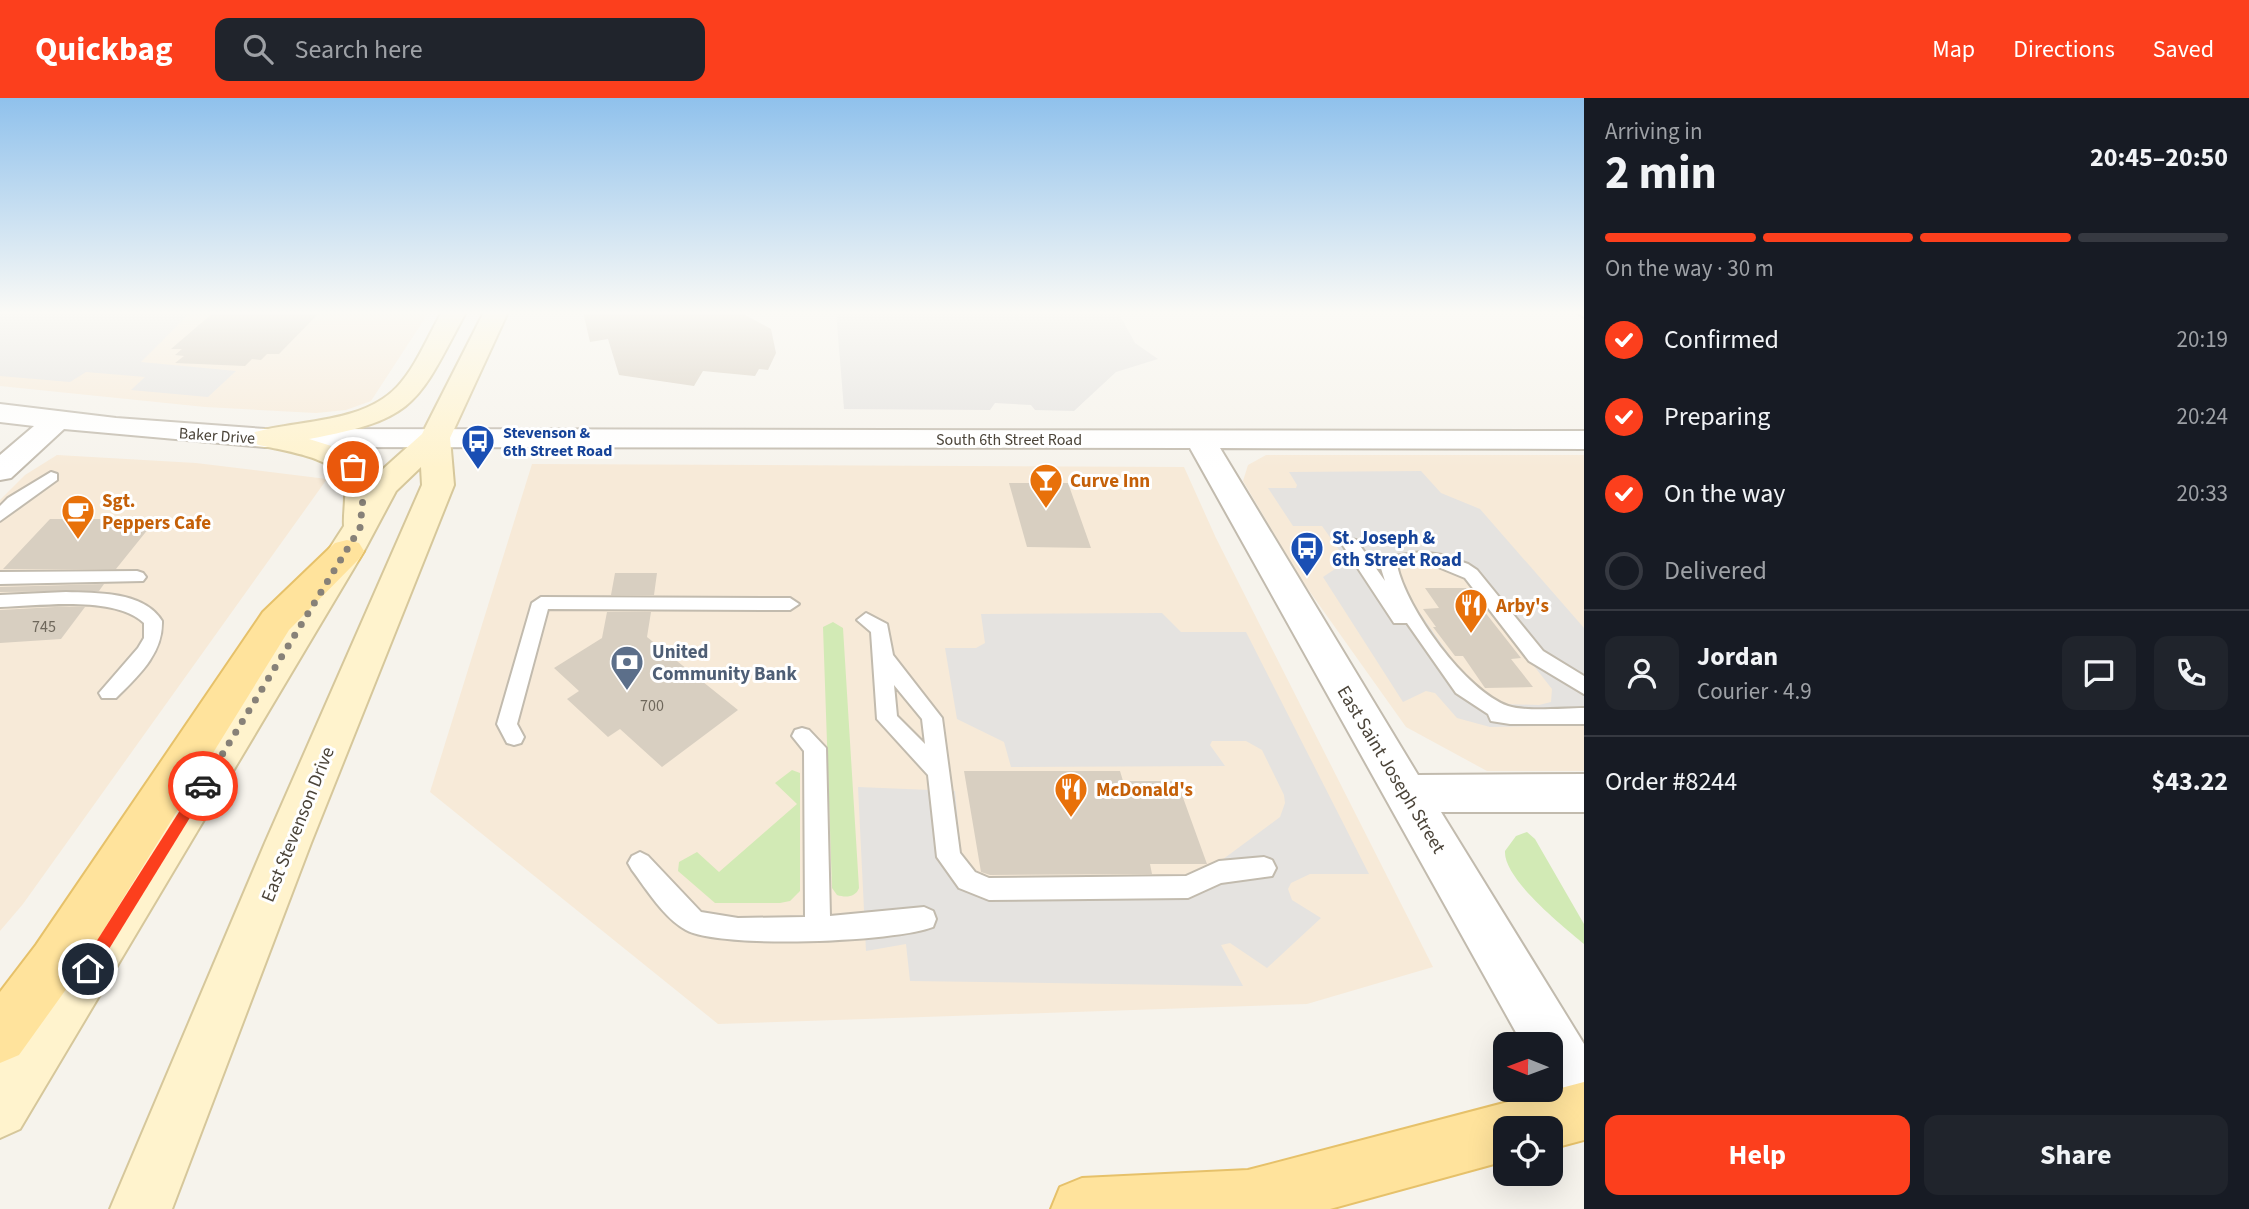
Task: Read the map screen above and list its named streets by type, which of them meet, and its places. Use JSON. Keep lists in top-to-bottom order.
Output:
{
  "streets": {
    "main road": ["East Stevenson Drive"],
    "street": ["Baker Drive", "South 6th Street Road", "East Saint Joseph Street"]
  },
  "crossings": [
    ["Baker Drive", "South 6th Street Road"],
    ["Baker Drive", "East Stevenson Drive"],
    ["South 6th Street Road", "East Saint Joseph Street"],
    ["South 6th Street Road", "East Stevenson Drive"]
  ],
  "places": {
    "bus stop": ["Stevenson & 6th Street Road", "St. Joseph & 6th Street Road"],
    "bar": ["Curve Inn"],
    "cafe": ["Sgt. Peppers Cafe"],
    "restaurant": ["Arby's", "McDonald's"],
    "bank": ["United Community Bank"]
  },
  "house_numbers": ["745", "700"],
  "north": "left",
  "page": {
    "header": "Quickbag",
    "search": "Search here",
    "nav": ["Map", "Directions", "Saved"],
    "heading": ["2 min", "Arriving in", "20:45–20:50"],
    "panel": [
      "Jordan",
      "Courier · 4.9",
      "Order #8244",
      "$43.22"
    ],
    "bar": "On the way · 30 m",
    "list": [
      ["Confirmed", "20:19"],
      ["Preparing", "20:24"],
      ["On the way", "20:33"],
      "Delivered"
    ],
    "buttons": ["Help", "Share"]
  }
}
